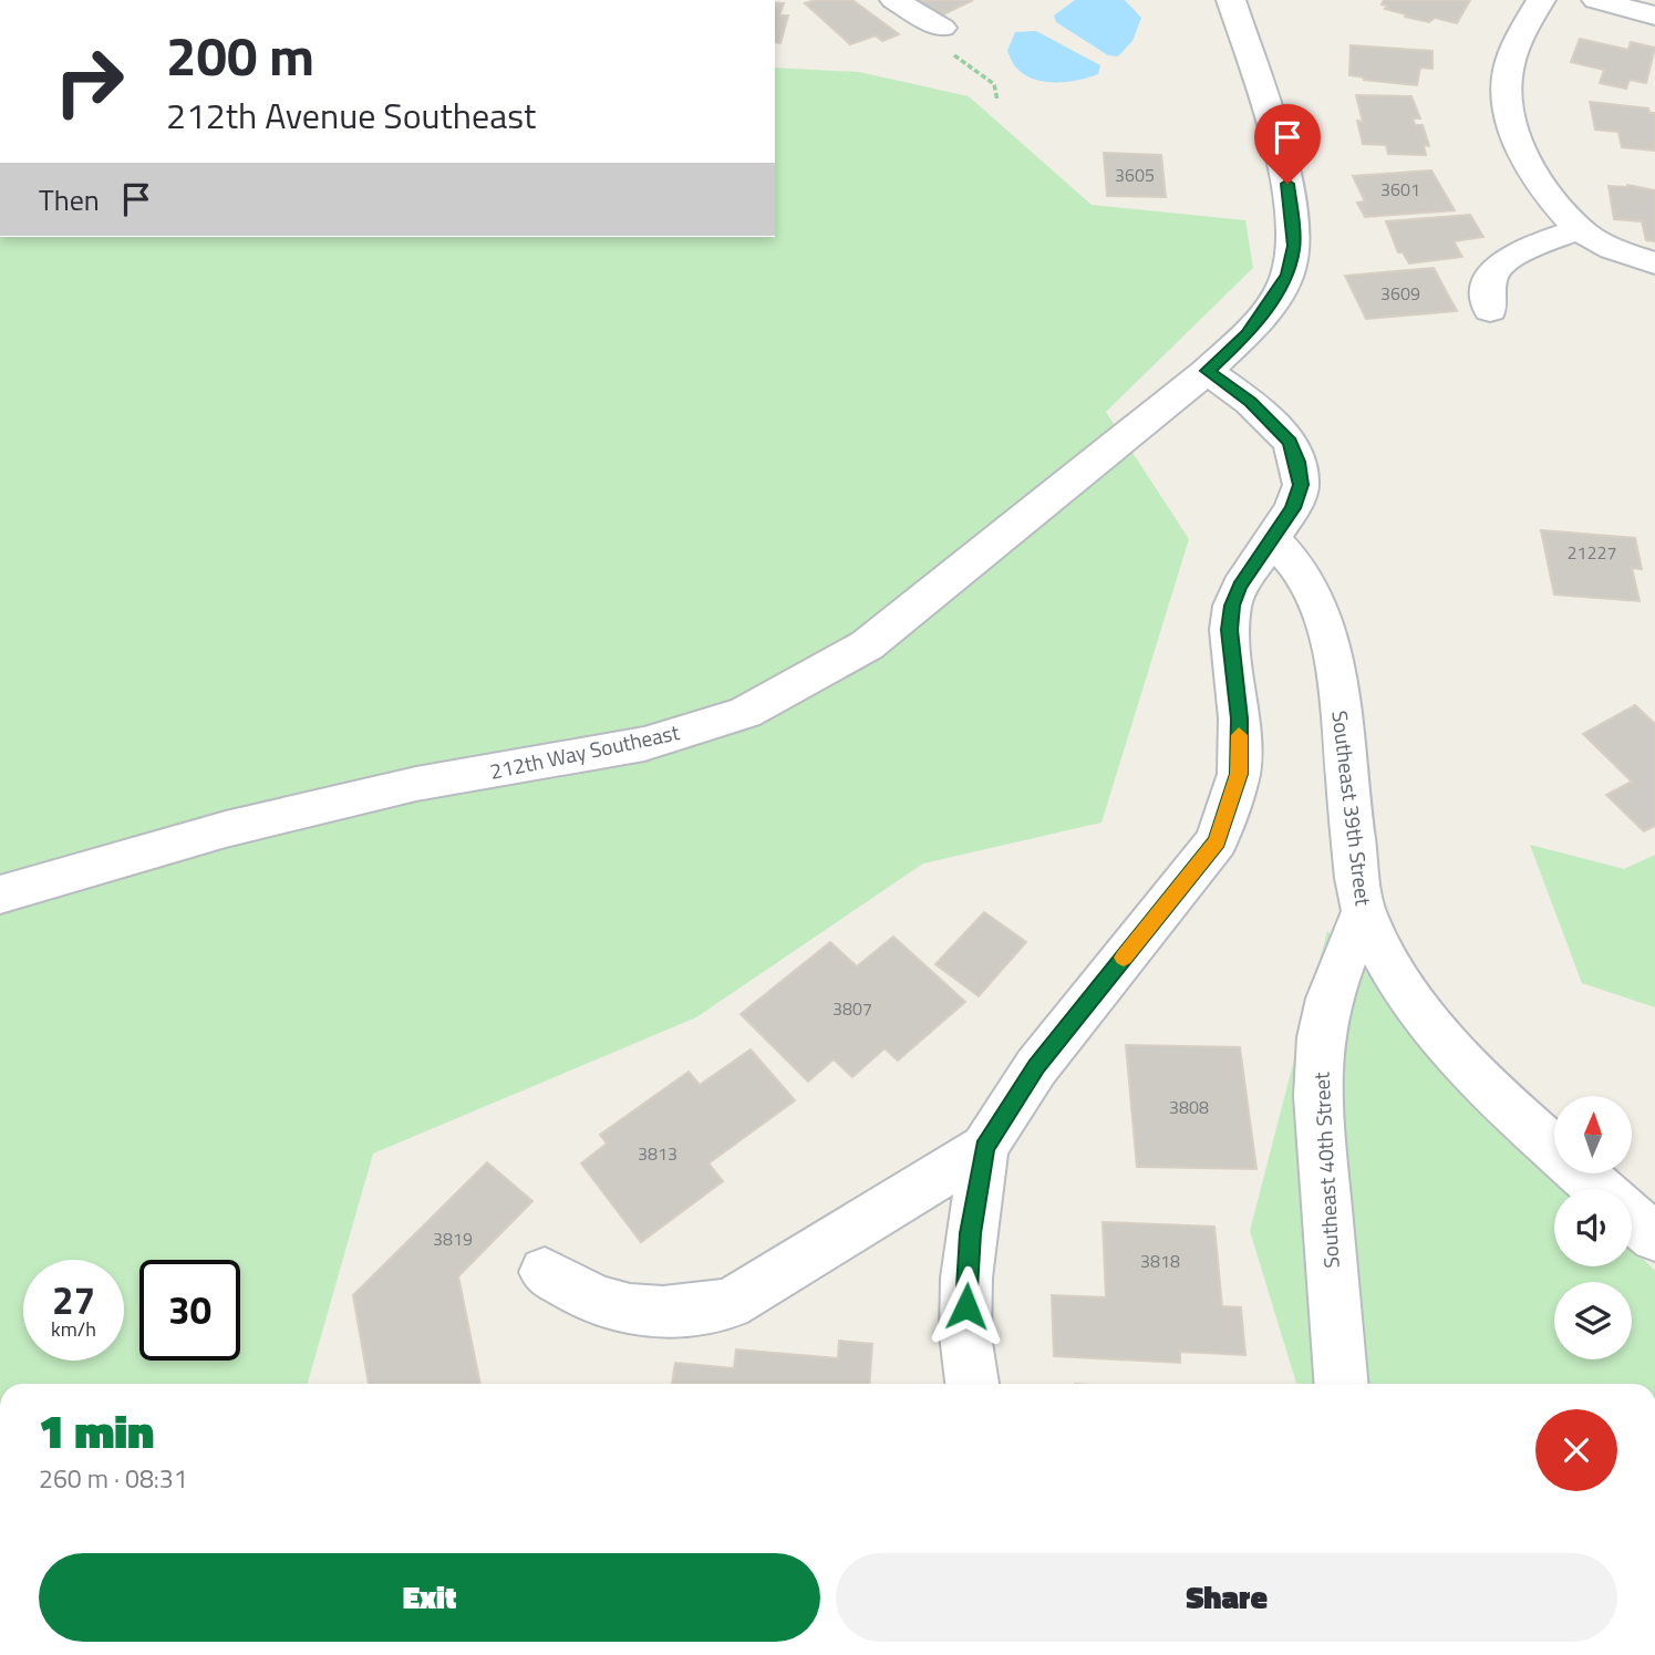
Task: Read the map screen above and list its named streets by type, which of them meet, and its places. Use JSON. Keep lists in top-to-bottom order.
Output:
{
  "streets": {
    "street": ["212th Way Southeast", "Southeast 39th Street", "Southeast 40th Street"]
  },
  "crossings": [
    ["Southeast 39th Street", "Southeast 40th Street"]
  ],
  "house_numbers": [
    "3605",
    "3601",
    "3609",
    "21227",
    "3807",
    "3808",
    "3813",
    "3819",
    "3818"
  ],
  "north": "top",
  "page": {
    "turn": ["200 m", "212th Avenue Southeast"],
    "then": "Then",
    "speed": "27 km/h",
    "limit": "30",
    "heading": ["1 min", "260 m · 08:31"],
    "buttons": ["Exit", "Share"]
  }
}
